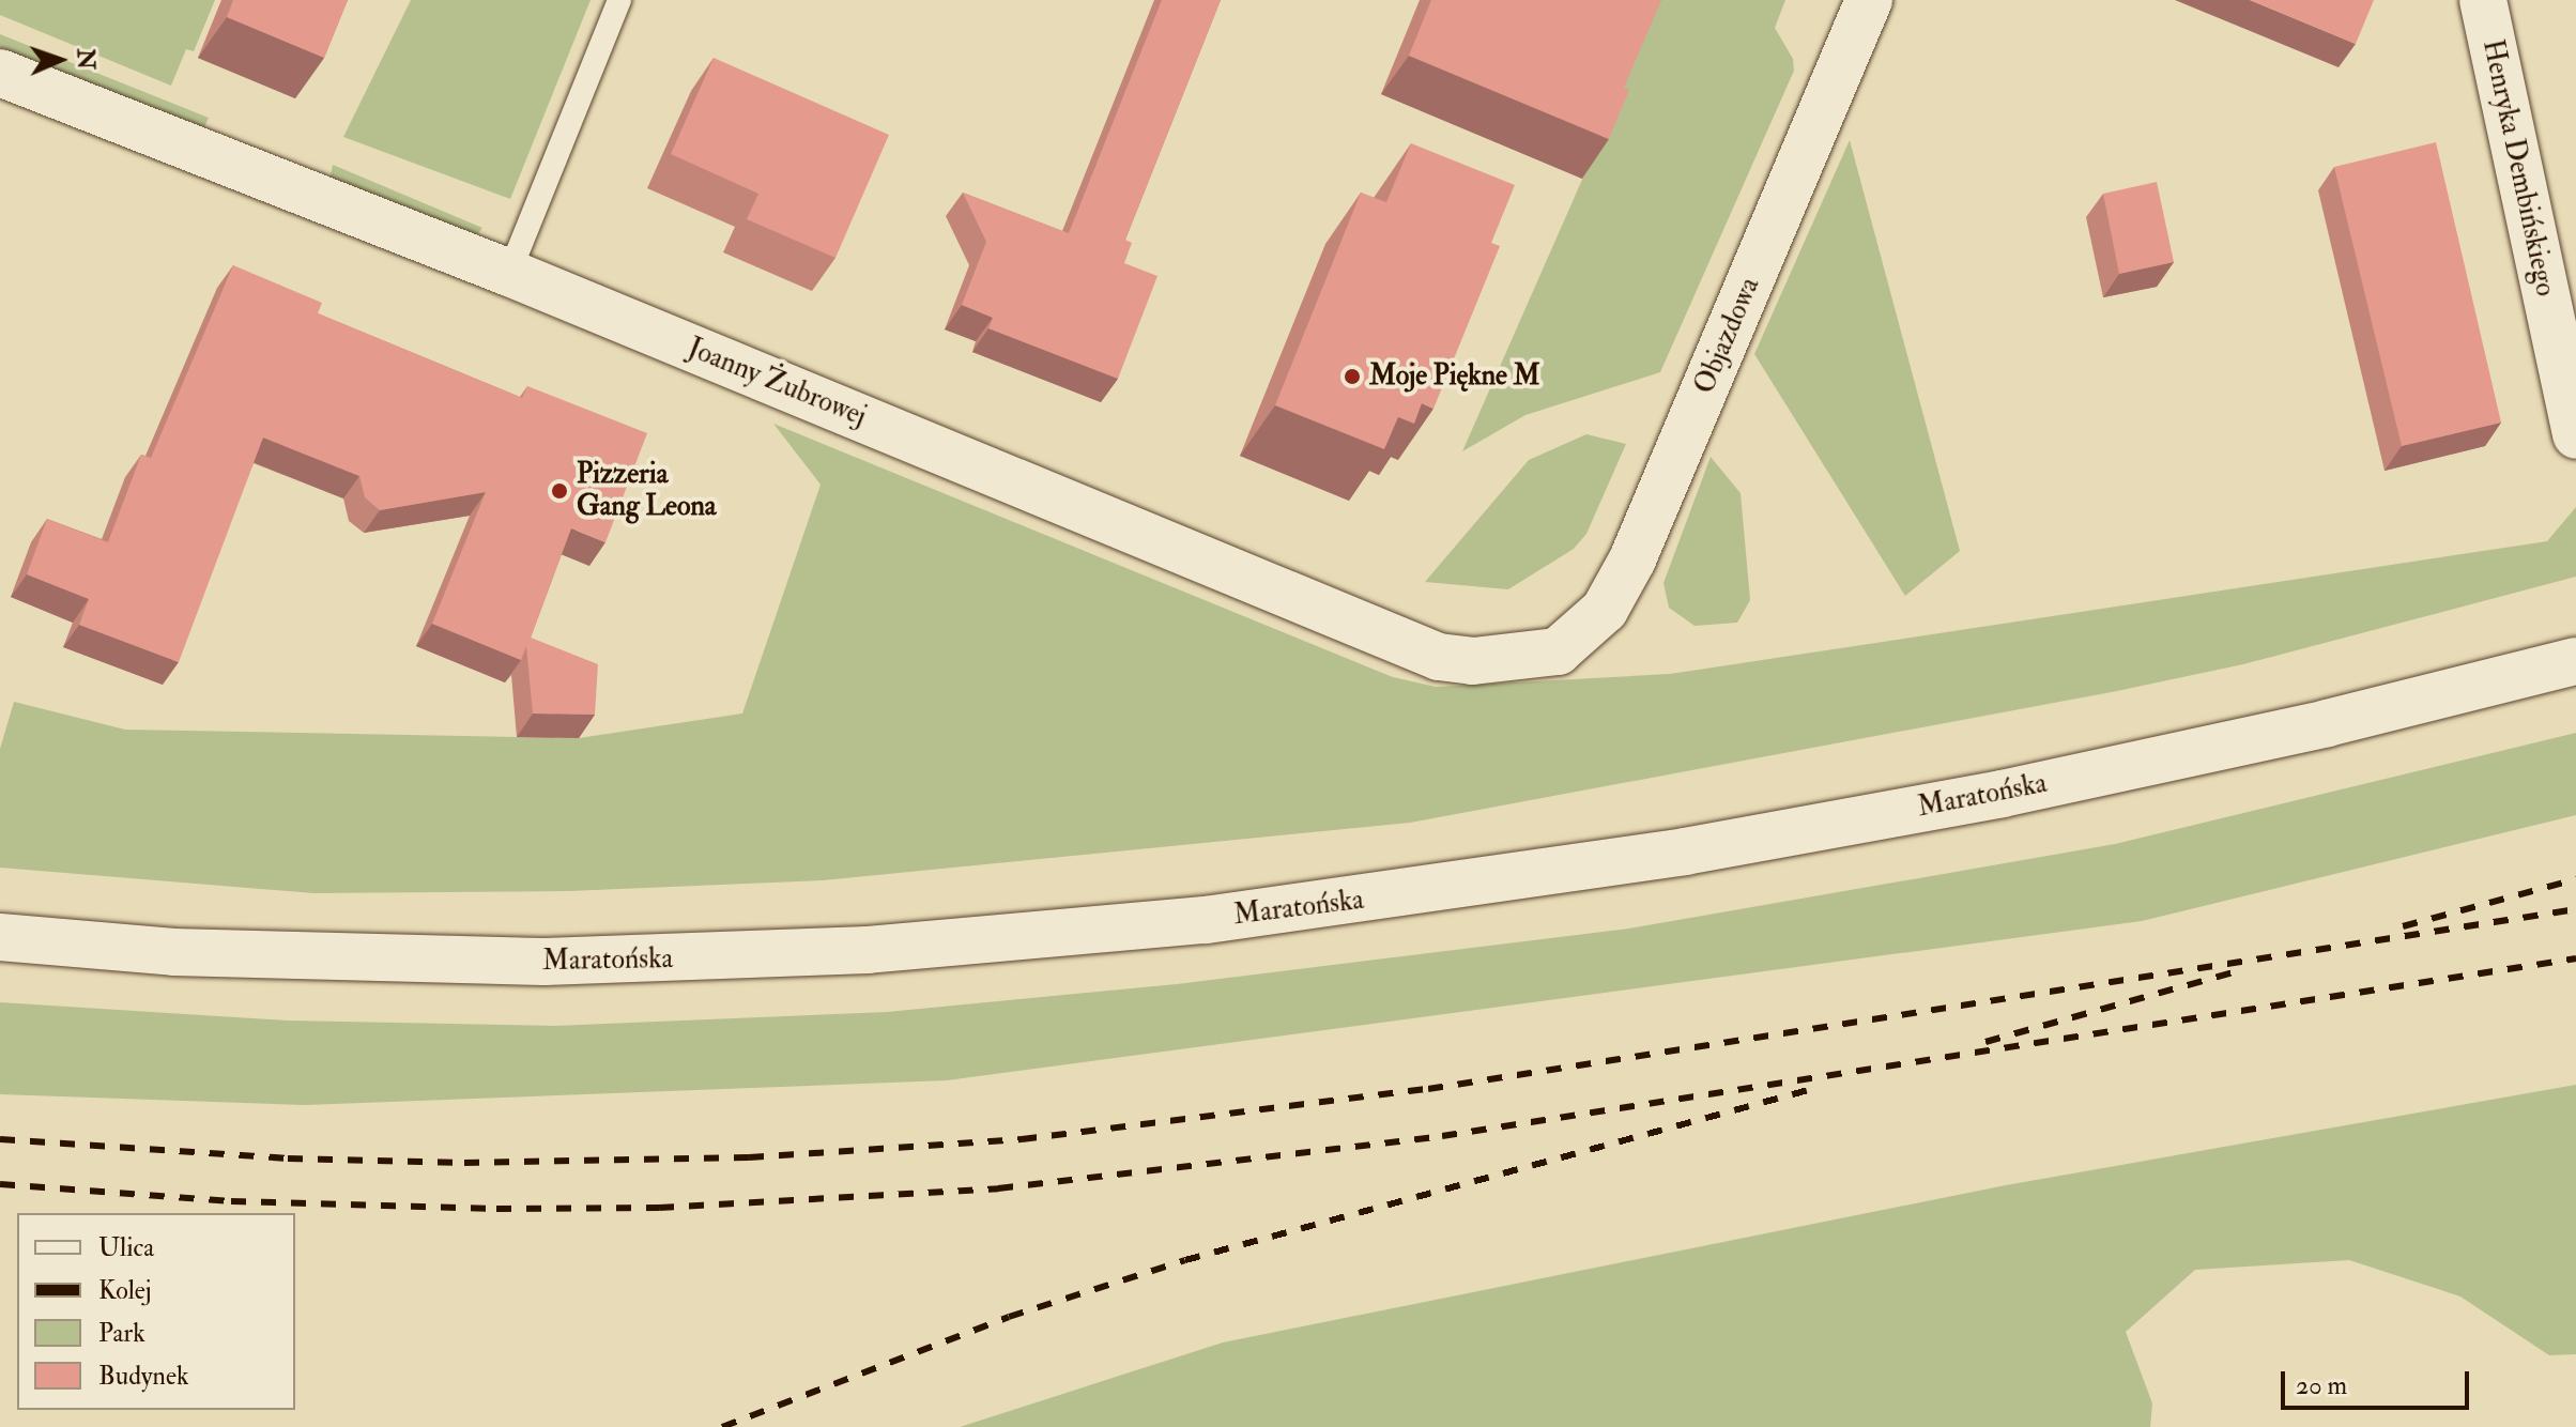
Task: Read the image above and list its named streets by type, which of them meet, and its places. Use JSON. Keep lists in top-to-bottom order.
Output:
{
  "streets": {
    "street": [
      "Henryka Dembińskiego",
      "Objazdowa",
      "Joanny Żubrowej",
      "Maratońska"
    ]
  },
  "crossings": [
    ["Objazdowa", "Joanny Żubrowej"]
  ],
  "places": ["Moje Piękne M", "Pizzeria Gang Leona"],
  "legend": [
    "Ulica",
    "Kolej",
    "Park",
    "Budynek"
  ],
  "scale_bar": "20 m",
  "north": "right"
}
